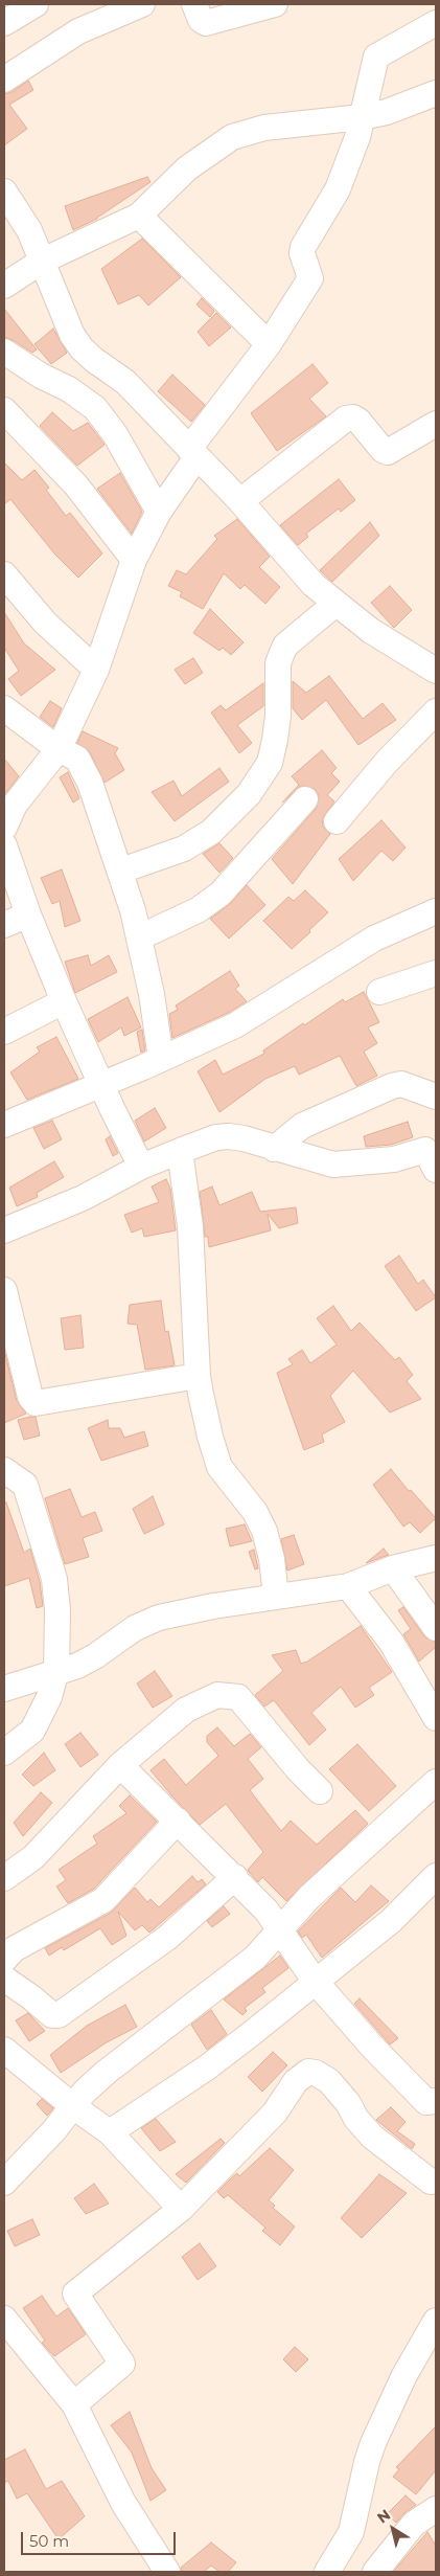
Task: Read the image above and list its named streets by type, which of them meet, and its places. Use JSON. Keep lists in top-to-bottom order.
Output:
{
  "scale_bar": "50 m",
  "north": "top left"
}
